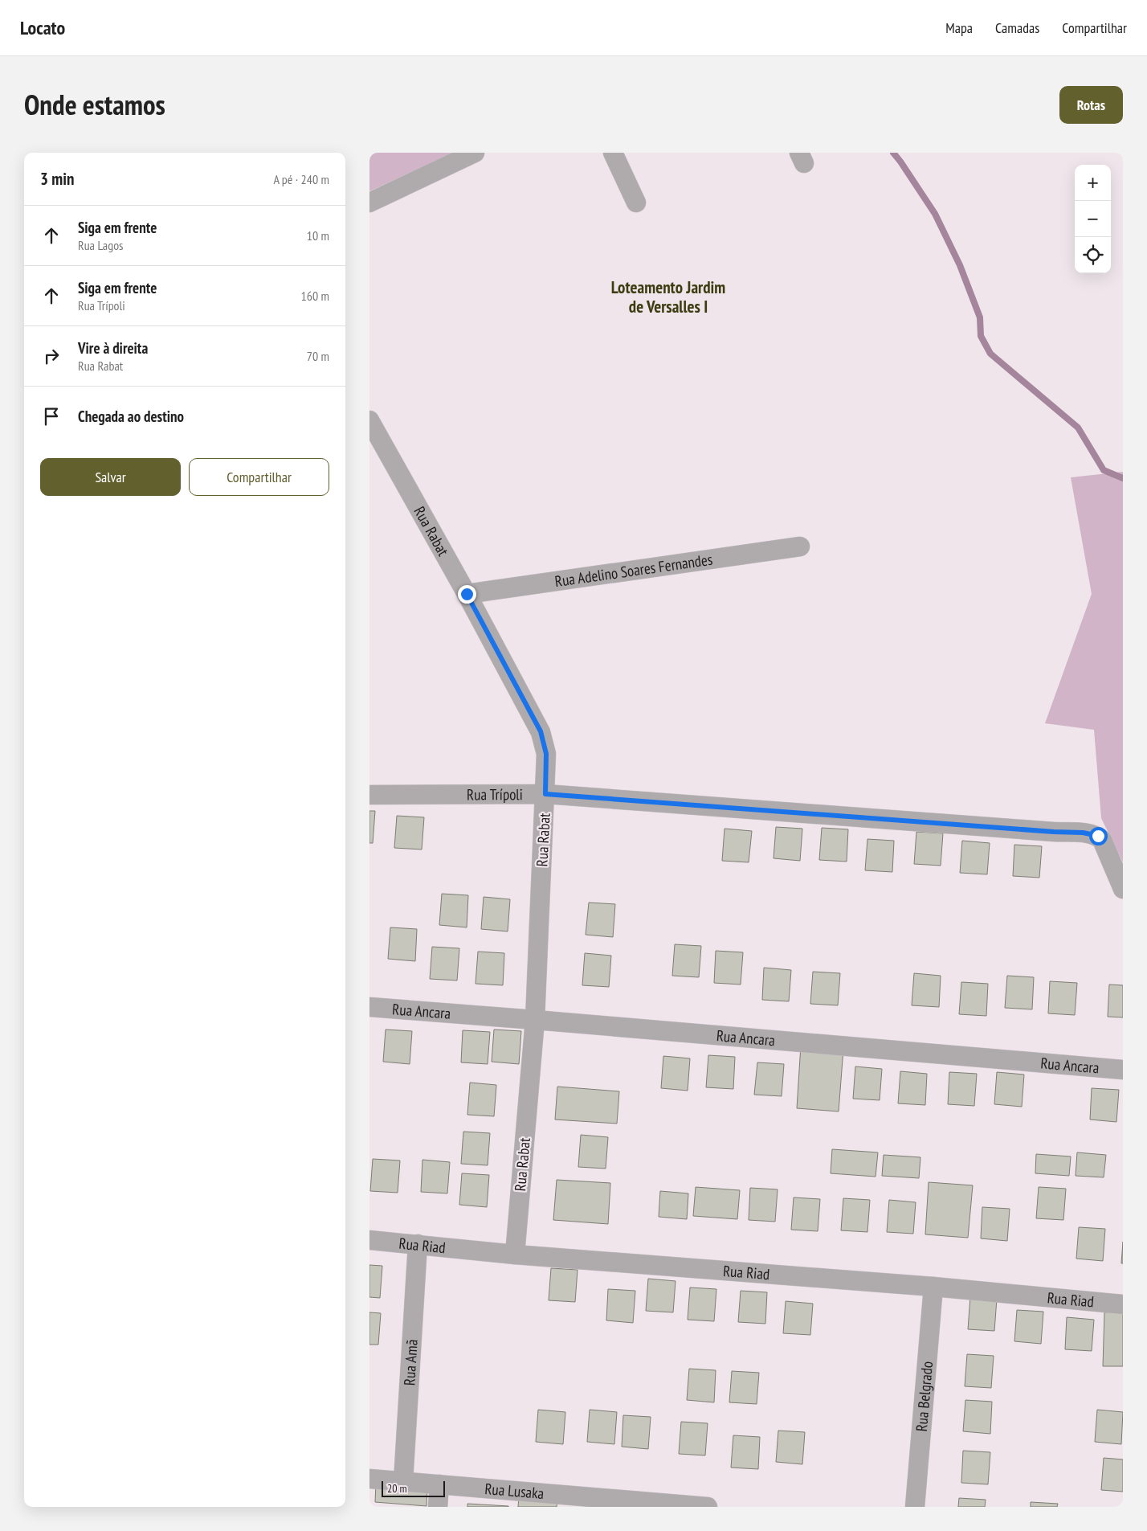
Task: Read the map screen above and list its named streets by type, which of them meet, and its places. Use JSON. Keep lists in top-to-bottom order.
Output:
{
  "streets": {
    "street": [
      "Rua Rabat",
      "Rua Adelino Soares Fernandes",
      "Rua Trípoli",
      "Rua Ancara",
      "Rua Riad",
      "Rua Amã",
      "Rua Belgrado",
      "Rua Lusaka"
    ]
  },
  "crossings": [
    ["Rua Rabat", "Rua Adelino Soares Fernandes"],
    ["Rua Rabat", "Rua Trípoli"],
    ["Rua Rabat", "Rua Ancara"],
    ["Rua Rabat", "Rua Riad"],
    ["Rua Riad", "Rua Amã"],
    ["Rua Riad", "Rua Belgrado"],
    ["Rua Amã", "Rua Lusaka"]
  ],
  "districts": ["Loteamento Jardim de Versalles I"],
  "scale_bar": "20 m",
  "page": {
    "header": "Locato",
    "nav": ["Mapa", "Camadas", "Compartilhar"],
    "title": "Onde estamos",
    "buttons": [
      "Rotas",
      ["Salvar", "Compartilhar"]
    ],
    "heading": ["3 min", "A pé · 240 m"],
    "map_buttons": ["+", "−"],
    "list": [
      ["Siga em frente", "Rua Lagos", "10 m"],
      ["Siga em frente", "Rua Trípoli", "160 m"],
      ["Vire à direita", "Rua Rabat", "70 m"],
      "Chegada ao destino"
    ],
    "scale": "20 m"
  }
}
